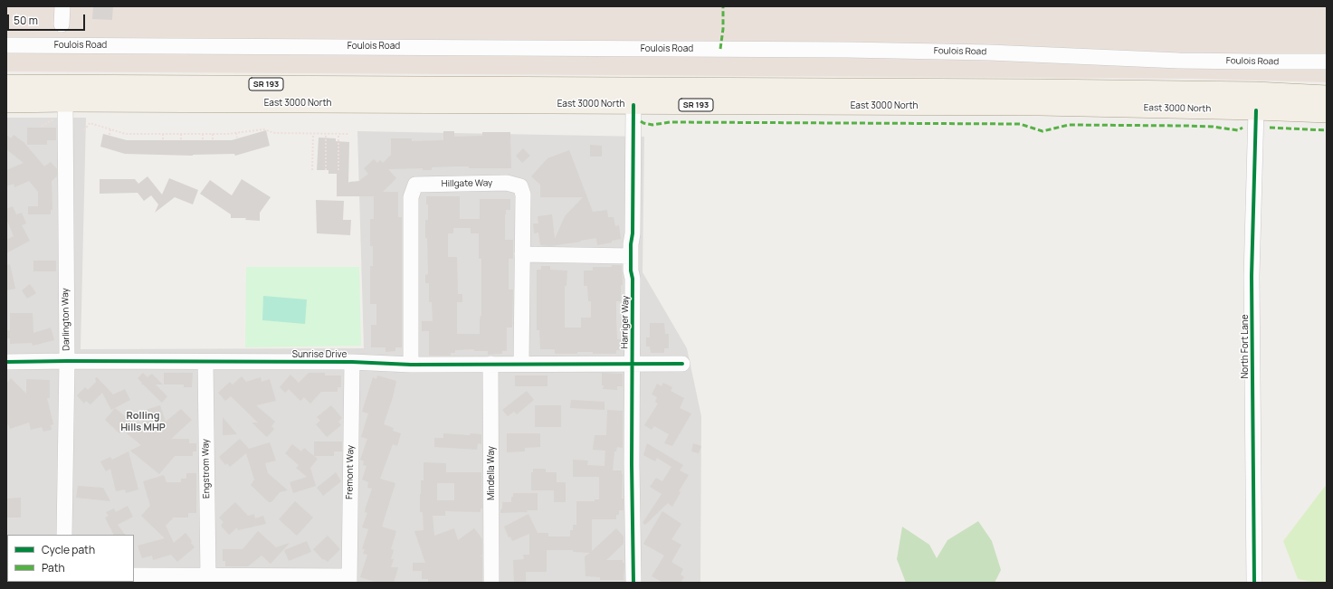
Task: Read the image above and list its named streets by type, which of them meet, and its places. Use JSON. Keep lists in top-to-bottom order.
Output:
{
  "streets": {
    "main road": ["SR 193", "East 3000 North"],
    "street": [
      "Foulois Road",
      "Hillgate Way",
      "Darlington Way",
      "Harriger Way",
      "North Fort Lane",
      "Sunrise Drive",
      "Engstrom Way",
      "Fremont Way",
      "Mindella Way"
    ]
  },
  "crossings": [
    ["East 3000 North", "Darlington Way"],
    ["East 3000 North", "Harriger Way"],
    ["East 3000 North", "North Fort Lane"],
    ["Hillgate Way", "Sunrise Drive"],
    ["Darlington Way", "Sunrise Drive"],
    ["Harriger Way", "Sunrise Drive"],
    ["Sunrise Drive", "Engstrom Way"],
    ["Sunrise Drive", "Fremont Way"],
    ["Sunrise Drive", "Mindella Way"]
  ],
  "districts": ["Rolling Hills MHP"],
  "legend": ["Cycle path", "Path"],
  "scale_bar": "50 m"
}
